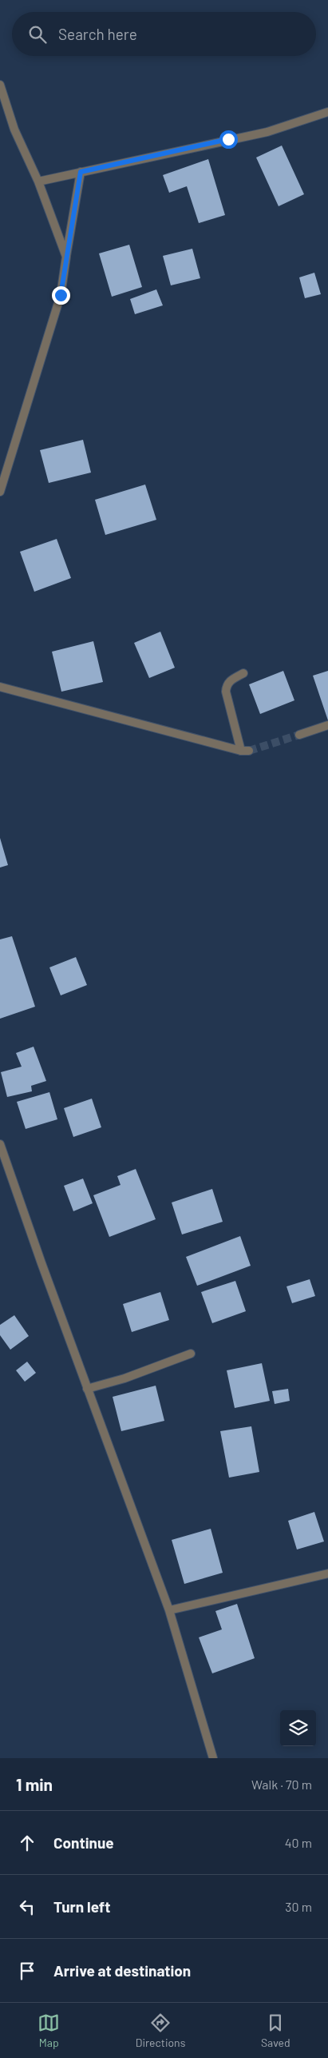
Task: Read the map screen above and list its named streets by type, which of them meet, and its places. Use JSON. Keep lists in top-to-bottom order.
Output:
{
  "page": {
    "search": "Search here",
    "heading": ["1 min", "Walk · 70 m"],
    "list": [
      ["Continue", "40 m"],
      ["Turn left", "30 m"],
      "Arrive at destination"
    ],
    "nav": ["Map", "Directions", "Saved"]
  }
}
